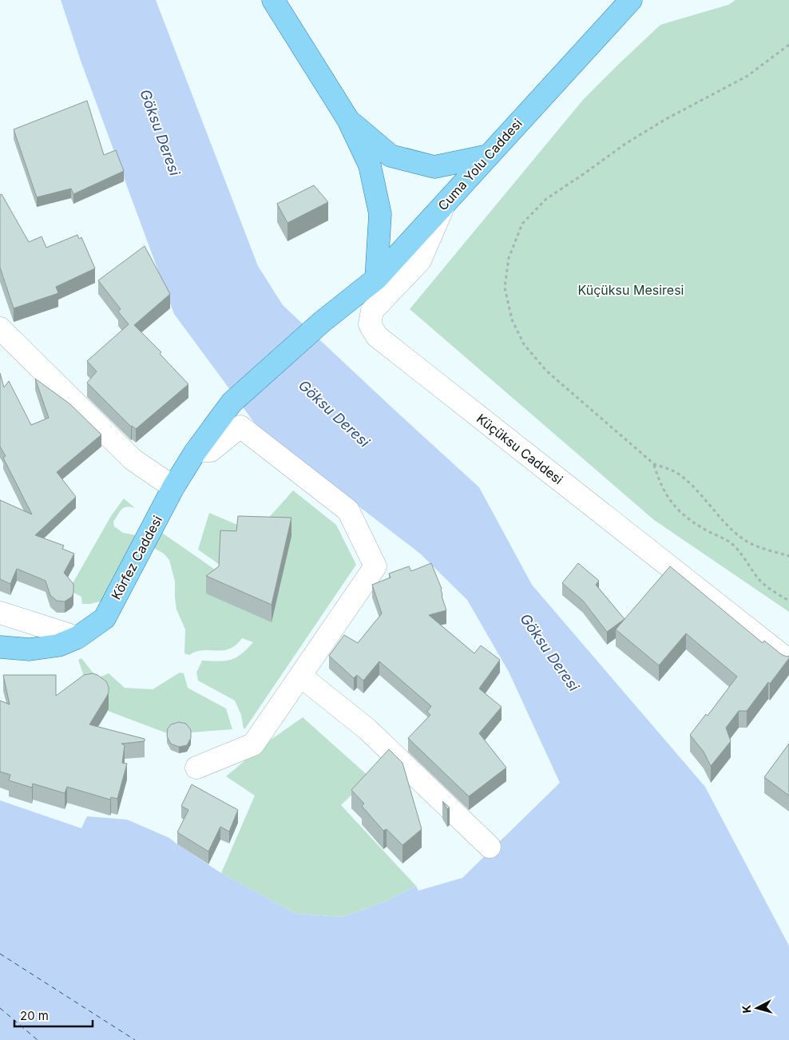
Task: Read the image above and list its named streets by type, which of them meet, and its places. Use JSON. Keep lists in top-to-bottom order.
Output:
{
  "streets": {
    "main road": ["Cuma Yolu Caddesi", "Körfez Caddesi"],
    "street": ["Küçüksu Caddesi"]
  },
  "crossings": [
    ["Cuma Yolu Caddesi", "Küçüksu Caddesi"],
    ["Cuma Yolu Caddesi", "Körfez Caddesi"]
  ],
  "water": ["Göksu Deresi"],
  "parks": ["Küçüksu Mesiresi"],
  "scale_bar": "20 m",
  "north": "left"
}
